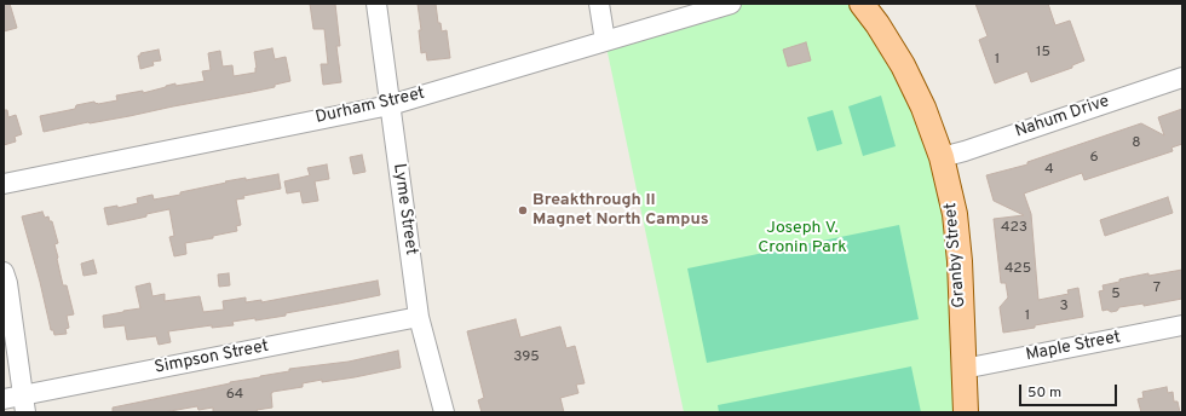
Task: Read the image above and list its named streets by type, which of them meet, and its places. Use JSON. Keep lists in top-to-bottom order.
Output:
{
  "streets": {
    "main road": ["Granby Street"],
    "street": [
      "Durham Street",
      "Nahum Drive",
      "Lyme Street",
      "Maple Street",
      "Simpson Street"
    ]
  },
  "crossings": [
    ["Durham Street", "Lyme Street"],
    ["Nahum Drive", "Granby Street"],
    ["Lyme Street", "Simpson Street"],
    ["Granby Street", "Maple Street"]
  ],
  "parks": ["Joseph V. Cronin Park"],
  "places": ["Breakthrough II Magnet North Campus"],
  "house_numbers": [
    "15",
    "1",
    "8",
    "6",
    "4",
    "423",
    "425",
    "7",
    "5",
    "3",
    "1",
    "395",
    "64"
  ],
  "scale_bar": "50 m"
}
